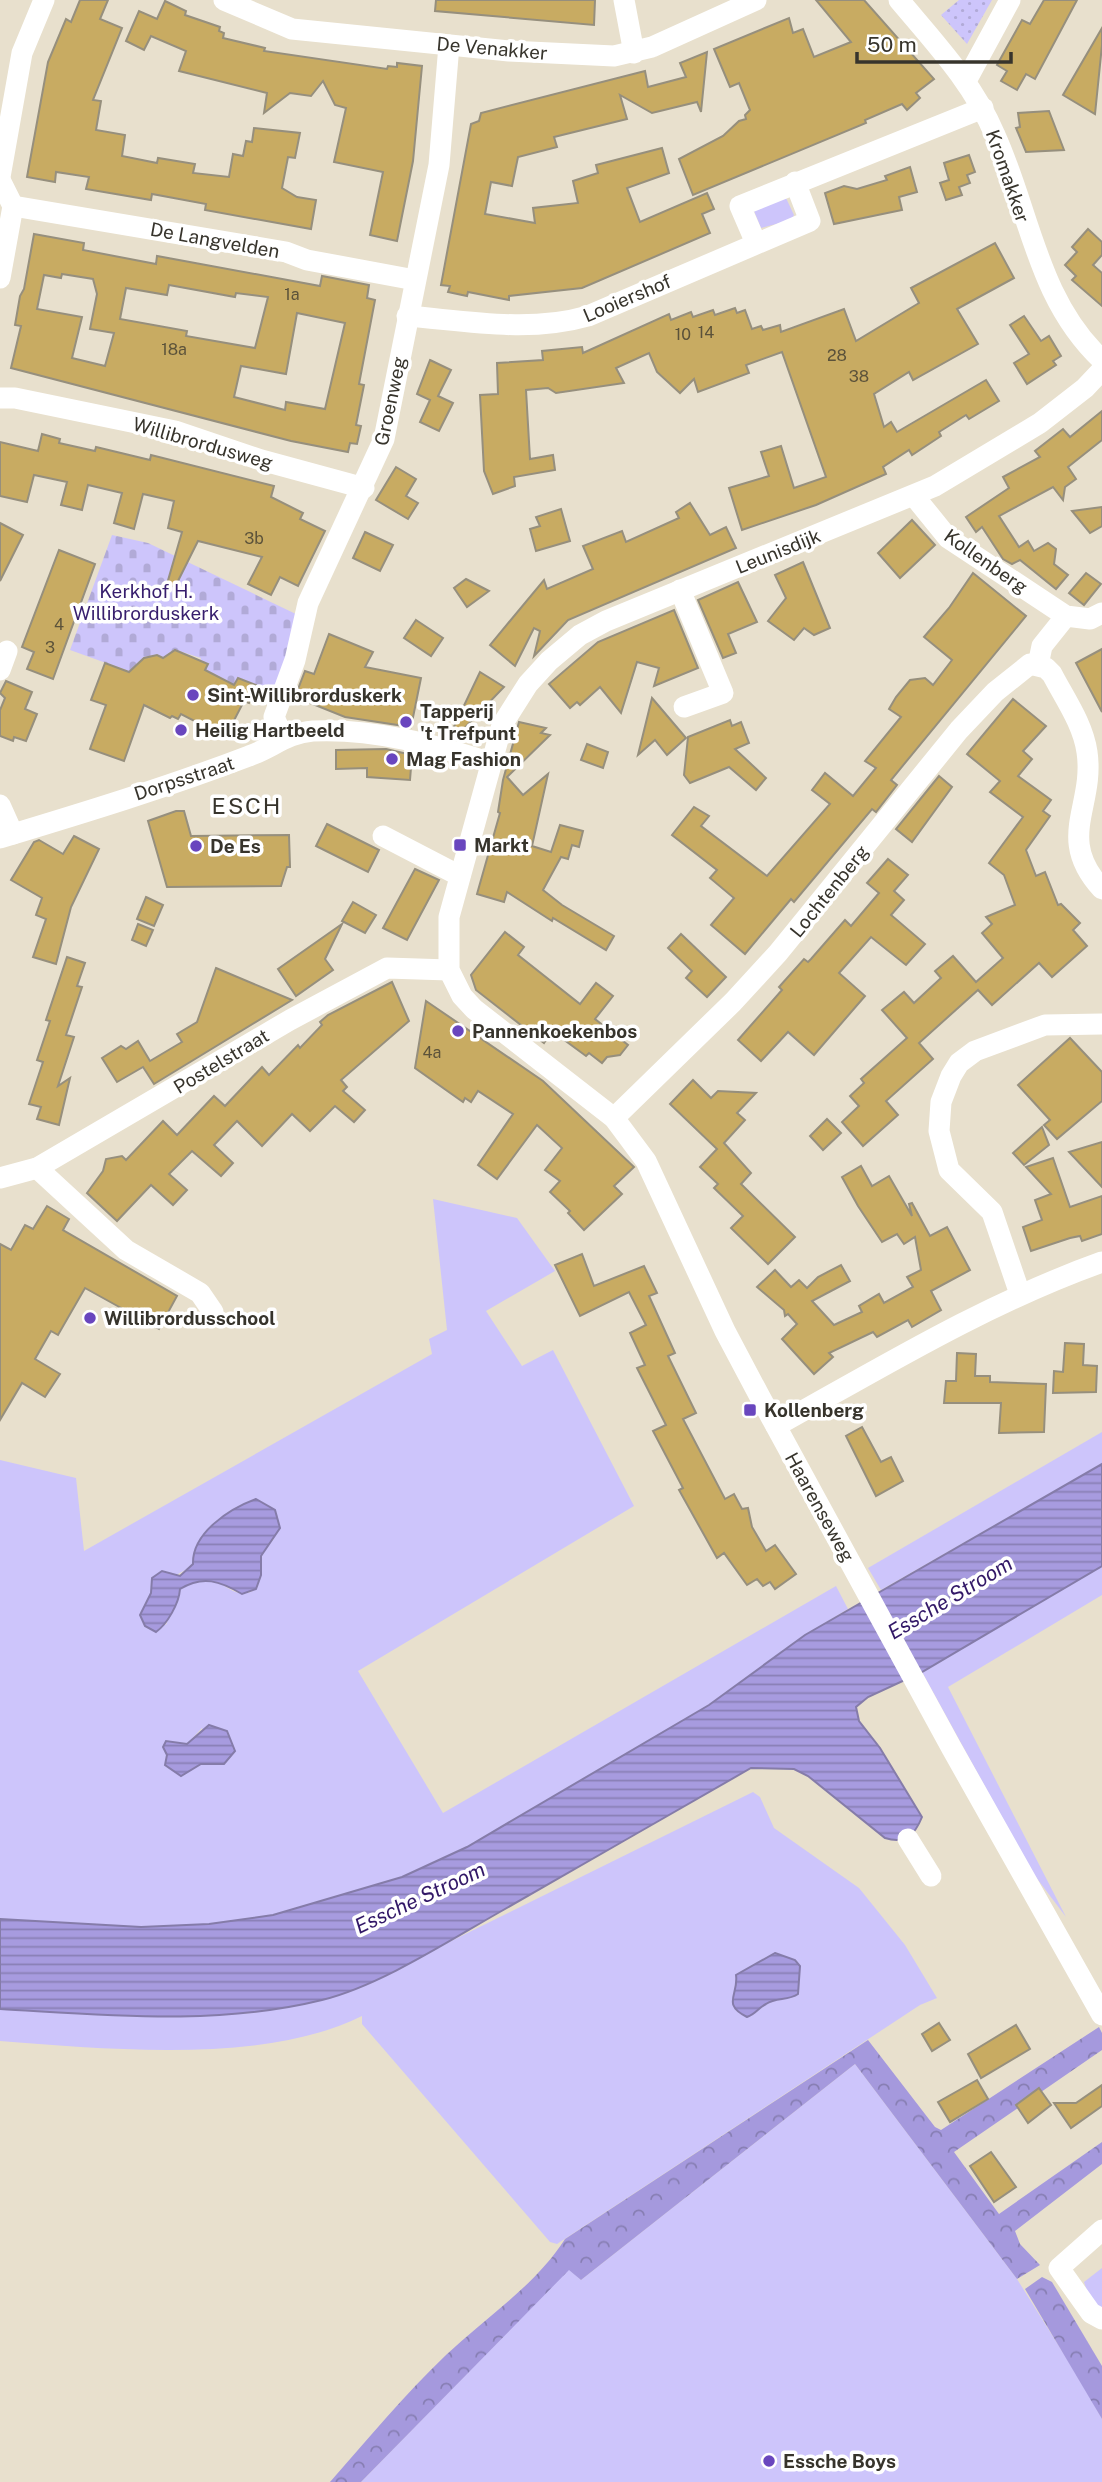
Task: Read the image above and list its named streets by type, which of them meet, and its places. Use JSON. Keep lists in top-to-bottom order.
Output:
{
  "streets": {
    "street": [
      "De Venakker",
      "Kromakker",
      "De Langvelden",
      "Looiershof",
      "Groenweg",
      "Willibrordusweg",
      "Leunisdijk",
      "Kollenberg",
      "Dorpsstraat",
      "Lochtenberg",
      "Postelstraat",
      "Haarenseweg"
    ]
  },
  "crossings": [
    ["De Venakker", "Groenweg"],
    ["De Langvelden", "Groenweg"],
    ["Looiershof", "Groenweg"],
    ["Groenweg", "Willibrordusweg"],
    ["Groenweg", "Dorpsstraat"],
    ["Leunisdijk", "Kollenberg"],
    ["Leunisdijk", "Dorpsstraat"],
    ["Lochtenberg", "Haarenseweg"],
    ["Postelstraat", "Haarenseweg"]
  ],
  "districts": ["ESCH"],
  "water": ["Essche Stroom"],
  "parks": ["Kerkhof H. Willibrorduskerk"],
  "places": {
    "other": [
      "Sint-Willibrorduskerk",
      "Tapperij 't Trefpunt",
      "Heilig Hartbeeld",
      "Mag Fashion",
      "De Es",
      "Pannenkoekenbos",
      "Willibrordusschool",
      "Essche Boys"
    ],
    "transit": ["Markt", "Kollenberg"]
  },
  "house_numbers": [
    "1a",
    "14",
    "10",
    "18a",
    "28",
    "38",
    "3b",
    "4",
    "3",
    "4a"
  ],
  "scale_bar": "50 m"
}
